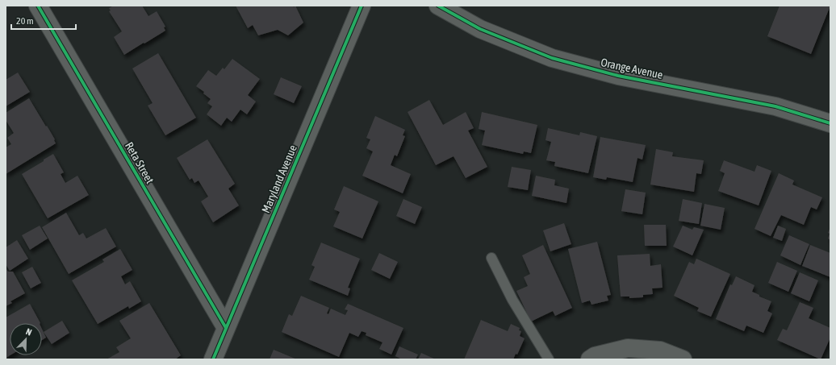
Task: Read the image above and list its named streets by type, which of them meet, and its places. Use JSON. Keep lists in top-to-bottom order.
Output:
{
  "streets": {
    "street": ["Orange Avenue", "Reta Street", "Maryland Avenue"]
  },
  "crossings": [
    ["Reta Street", "Maryland Avenue"]
  ],
  "scale_bar": "20 m",
  "north": "top right"
}
